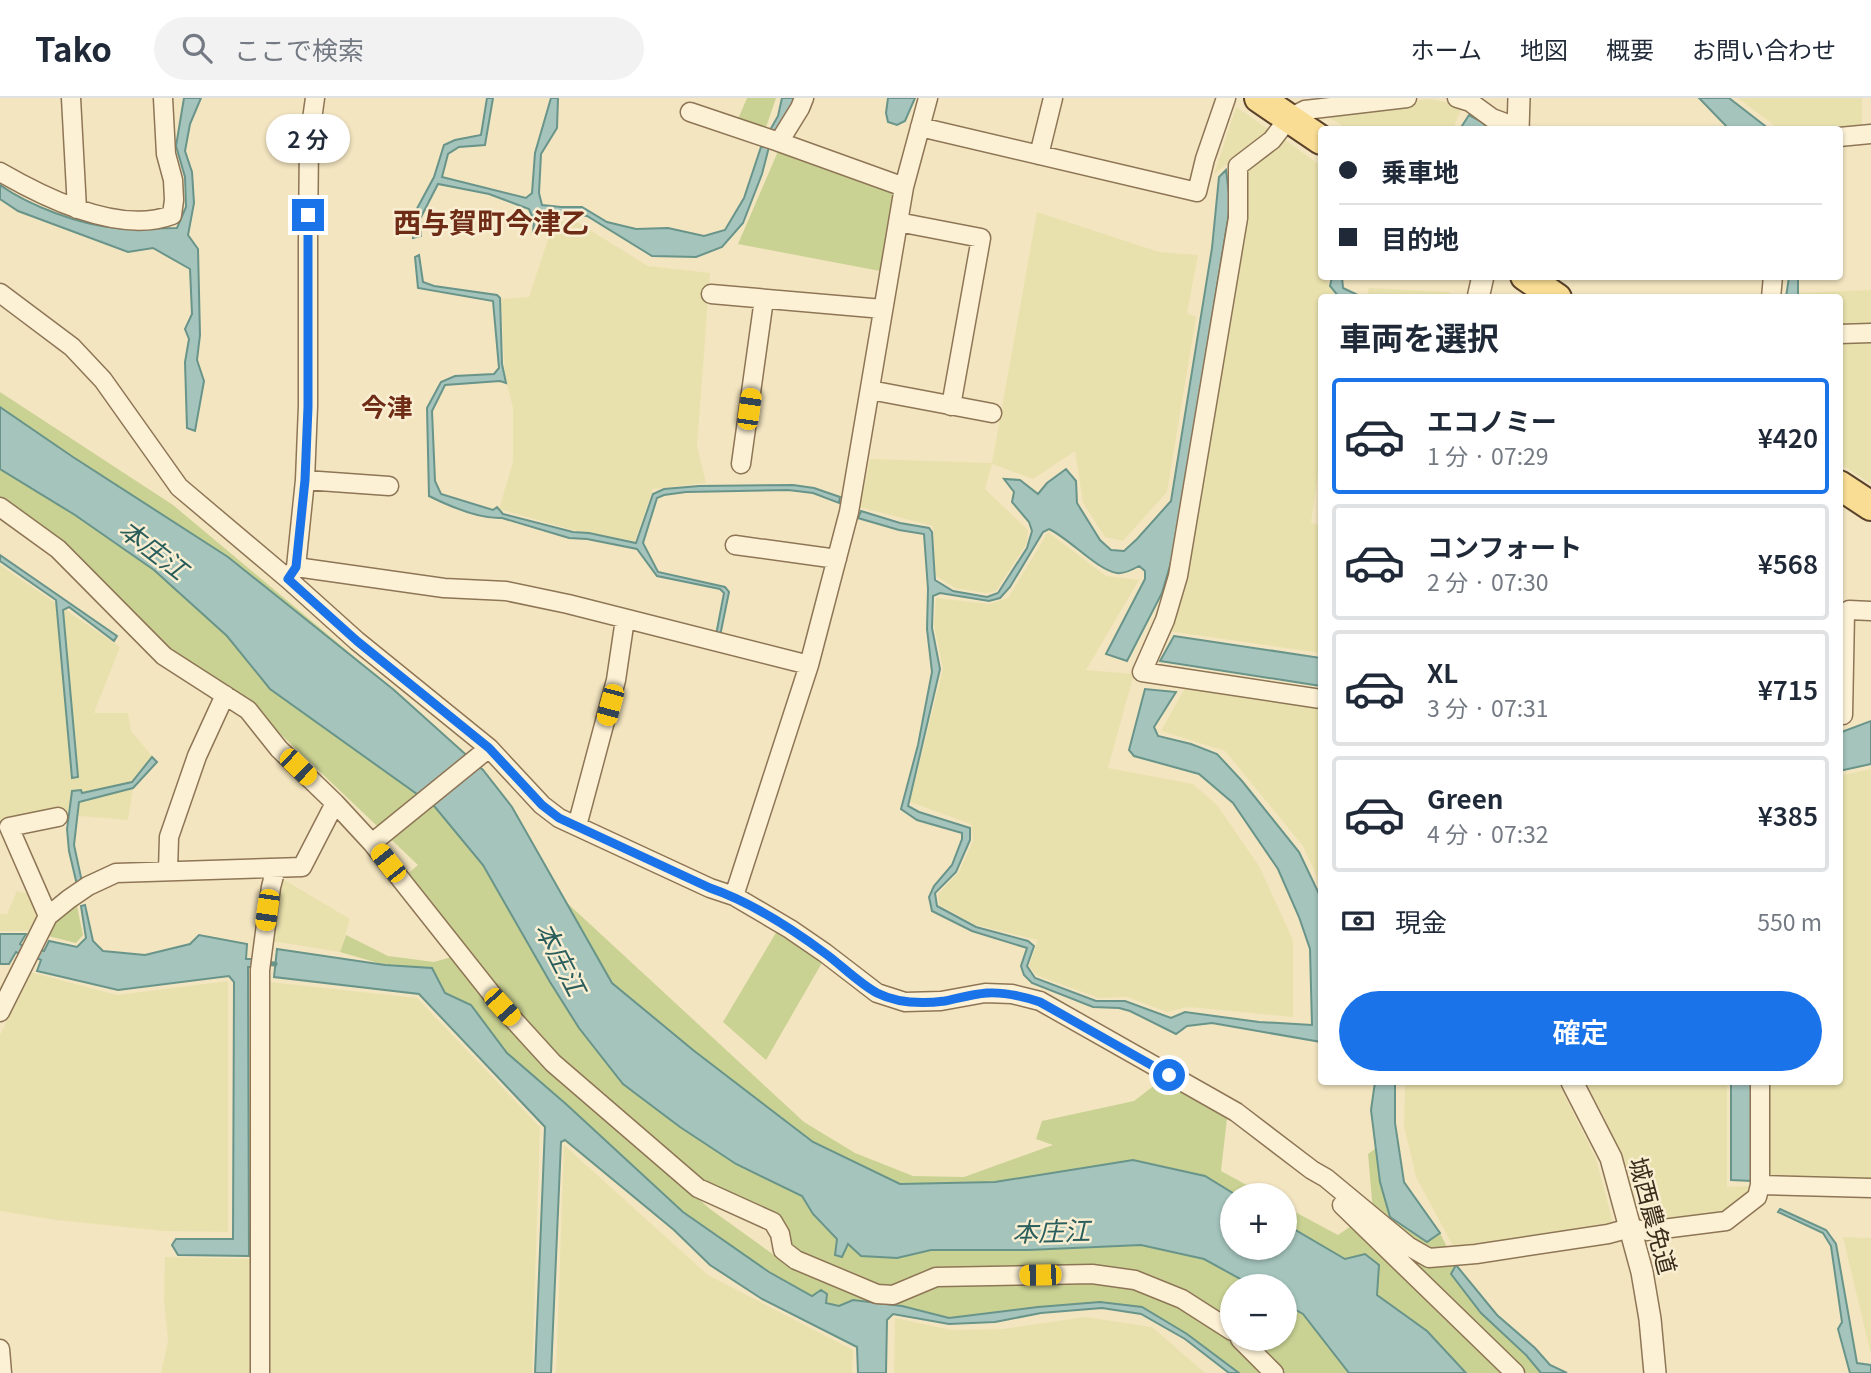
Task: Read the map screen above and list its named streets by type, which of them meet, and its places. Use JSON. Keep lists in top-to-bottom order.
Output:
{
  "streets": {
    "street": ["城西農免道"]
  },
  "districts": ["西与賀町今津乙", "今津"],
  "water": ["本庄江"],
  "page": {
    "header": "Tako",
    "search": "ここで検索",
    "nav": [
      "ホーム",
      "地図",
      "概要",
      "お問い合わせ"
    ],
    "bubble": "2 分",
    "banner": ["乗車地", "目的地"],
    "heading": "車両を選択",
    "list": [
      {
        "name": "エコノミー",
        "note": "1 分 · 07:29",
        "value": "¥420"
      },
      {
        "name": "コンフォート",
        "note": "2 分 · 07:30",
        "value": "¥568"
      },
      {
        "name": "XL",
        "note": "3 分 · 07:31",
        "value": "¥715"
      },
      {
        "name": "Green",
        "note": "4 分 · 07:32",
        "value": "¥385"
      }
    ],
    "pay": ["現金", "550 m"],
    "buttons": "確定",
    "map_buttons": ["+", "−"]
  }
}
